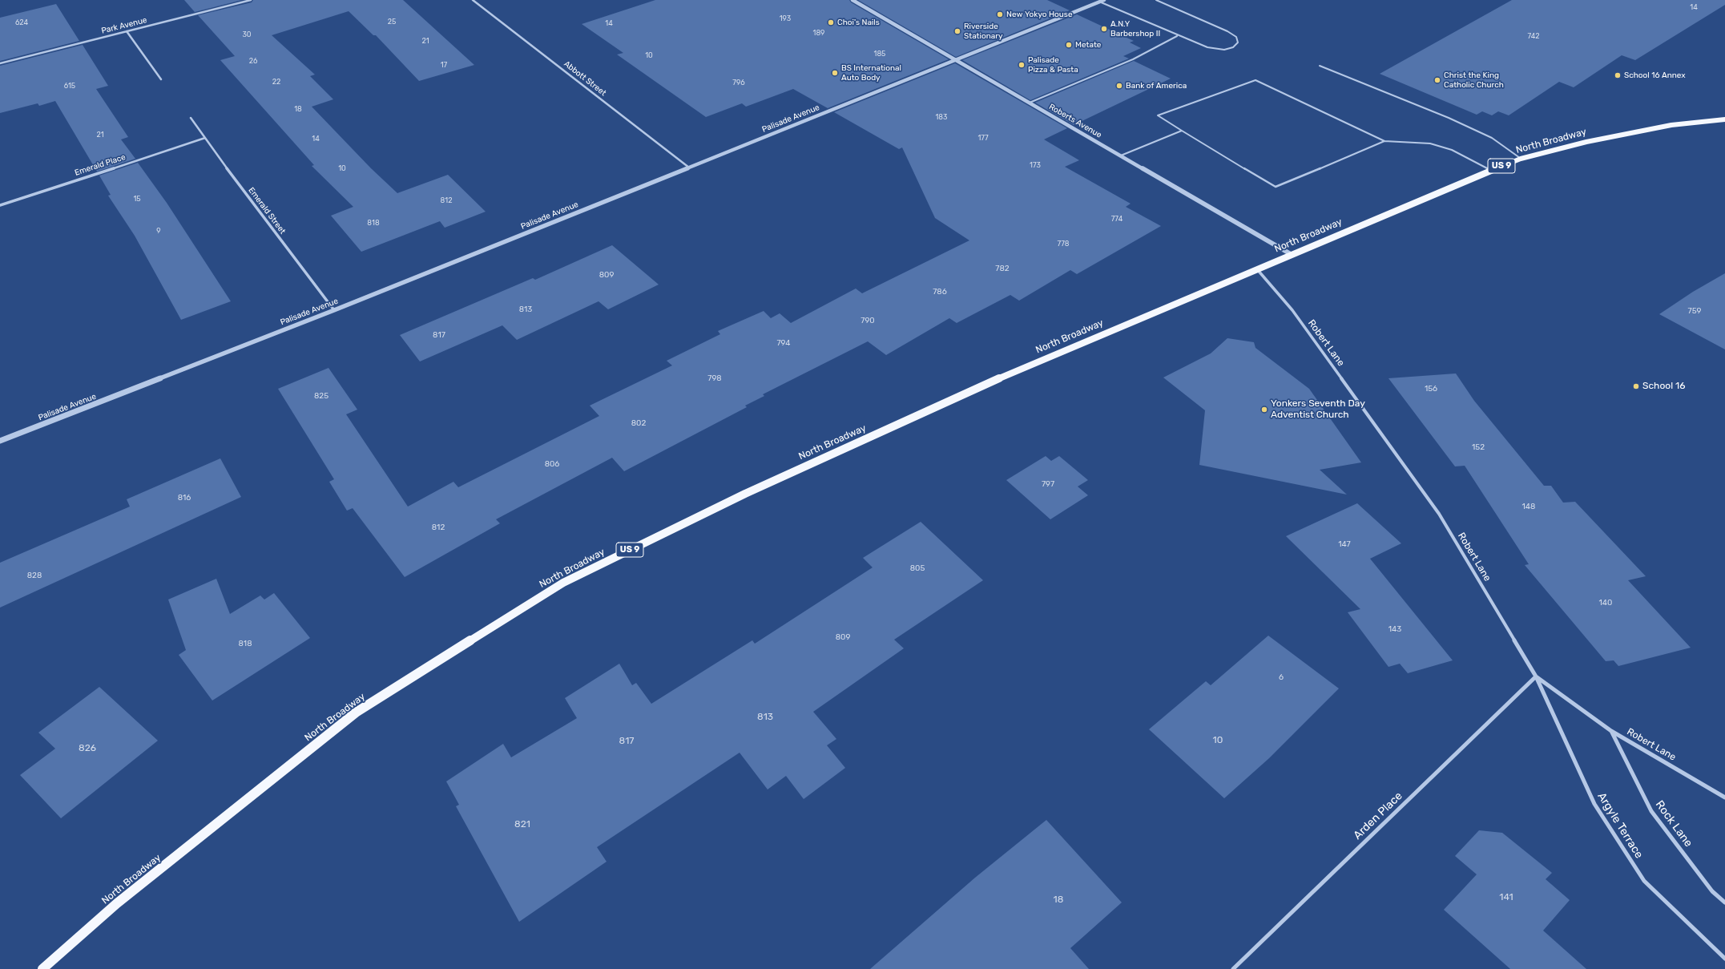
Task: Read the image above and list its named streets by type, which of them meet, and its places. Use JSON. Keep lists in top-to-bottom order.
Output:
{
  "streets": {
    "main road": ["North Broadway", "US 9"],
    "street": [
      "Park Avenue",
      "Abbott Street",
      "Palisade Avenue",
      "Roberts Avenue",
      "Emerald Place",
      "Emerald Street",
      "Robert Lane",
      "Arden Place",
      "Rock Lane",
      "Argyle Terrace"
    ]
  },
  "crossings": [
    ["Abbott Street", "Palisade Avenue"],
    ["Palisade Avenue", "Roberts Avenue"],
    ["Palisade Avenue", "Emerald Street"],
    ["Roberts Avenue", "North Broadway"],
    ["North Broadway", "Robert Lane"],
    ["Emerald Place", "Emerald Street"],
    ["Robert Lane", "Arden Place"],
    ["Robert Lane", "Rock Lane"],
    ["Robert Lane", "Argyle Terrace"],
    ["Arden Place", "Argyle Terrace"]
  ],
  "places": [
    "New Yokyo House",
    "Choi's Nails",
    "A.N.Y Barbershop II",
    "Riverside Stationary",
    "Metate",
    "Palisade Pizza & Pasta",
    "BS International Auto Body",
    "School 16 Annex",
    "Christ the King Catholic Church",
    "Bank of America",
    "School 16",
    "Yonkers Seventh Day Adventist Church"
  ],
  "house_numbers": [
    "14",
    "193",
    "25",
    "624",
    "14",
    "189",
    "30",
    "742",
    "21",
    "185",
    "10",
    "26",
    "17",
    "22",
    "796",
    "615",
    "18",
    "183",
    "21",
    "177",
    "14",
    "173",
    "10",
    "15",
    "812",
    "774",
    "818",
    "9",
    "778",
    "782",
    "809",
    "786",
    "813",
    "759",
    "790",
    "817",
    "794",
    "798",
    "156",
    "825",
    "802",
    "152",
    "806",
    "797",
    "816",
    "148",
    "812",
    "147",
    "805",
    "828",
    "140",
    "143",
    "809",
    "818",
    "6",
    "813",
    "10",
    "817",
    "826",
    "821",
    "141",
    "18"
  ]
}
